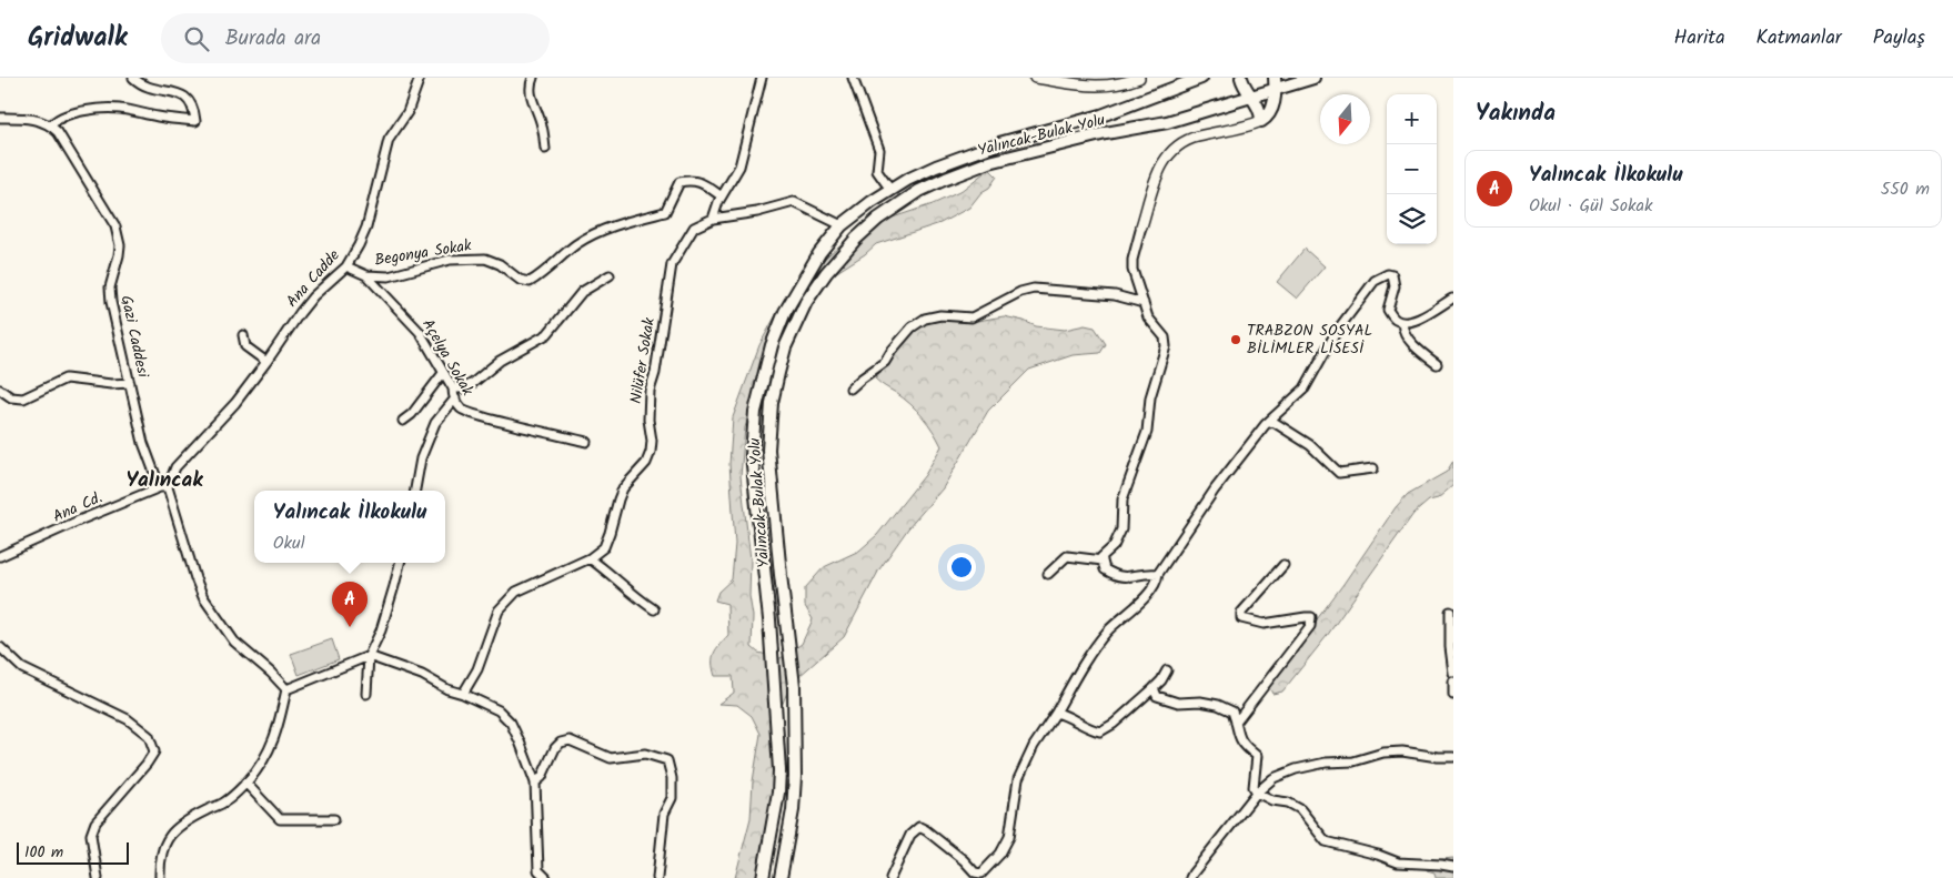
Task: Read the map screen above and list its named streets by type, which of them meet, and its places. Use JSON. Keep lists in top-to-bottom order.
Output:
{
  "streets": {
    "main road": ["Yalıncak-Bulak Yolu"],
    "street": [
      "Begonya Sokak",
      "Ana Cadde",
      "Gazi Caddesi",
      "Açelya Sokak",
      "Nilüfer Sokak",
      "Ana Cd."
    ]
  },
  "crossings": [
    ["Begonya Sokak", "Ana Cadde"],
    ["Begonya Sokak", "Açelya Sokak"],
    ["Ana Cadde", "Gazi Caddesi"],
    ["Ana Cadde", "Ana Cd."],
    ["Gazi Caddesi", "Ana Cd."]
  ],
  "districts": ["Yalıncak"],
  "places": ["TRABZON SOSYAL BİLİMLER LİSESİ"],
  "scale_bar": "100 m",
  "north": "bottom",
  "page": {
    "header": "Gridwalk",
    "search": "Burada ara",
    "nav": ["Harita", "Katmanlar", "Paylaş"],
    "heading": "Yakında",
    "map_buttons": ["+", "−"],
    "list": [
      {
        "mark": "A",
        "name": "Yalıncak İlkokulu",
        "note": "Okul · Gül Sokak",
        "value": "550 m"
      }
    ],
    "popup": ["Yalıncak İlkokulu", "Okul"],
    "pins": "A",
    "scale": "100 m"
  }
}
